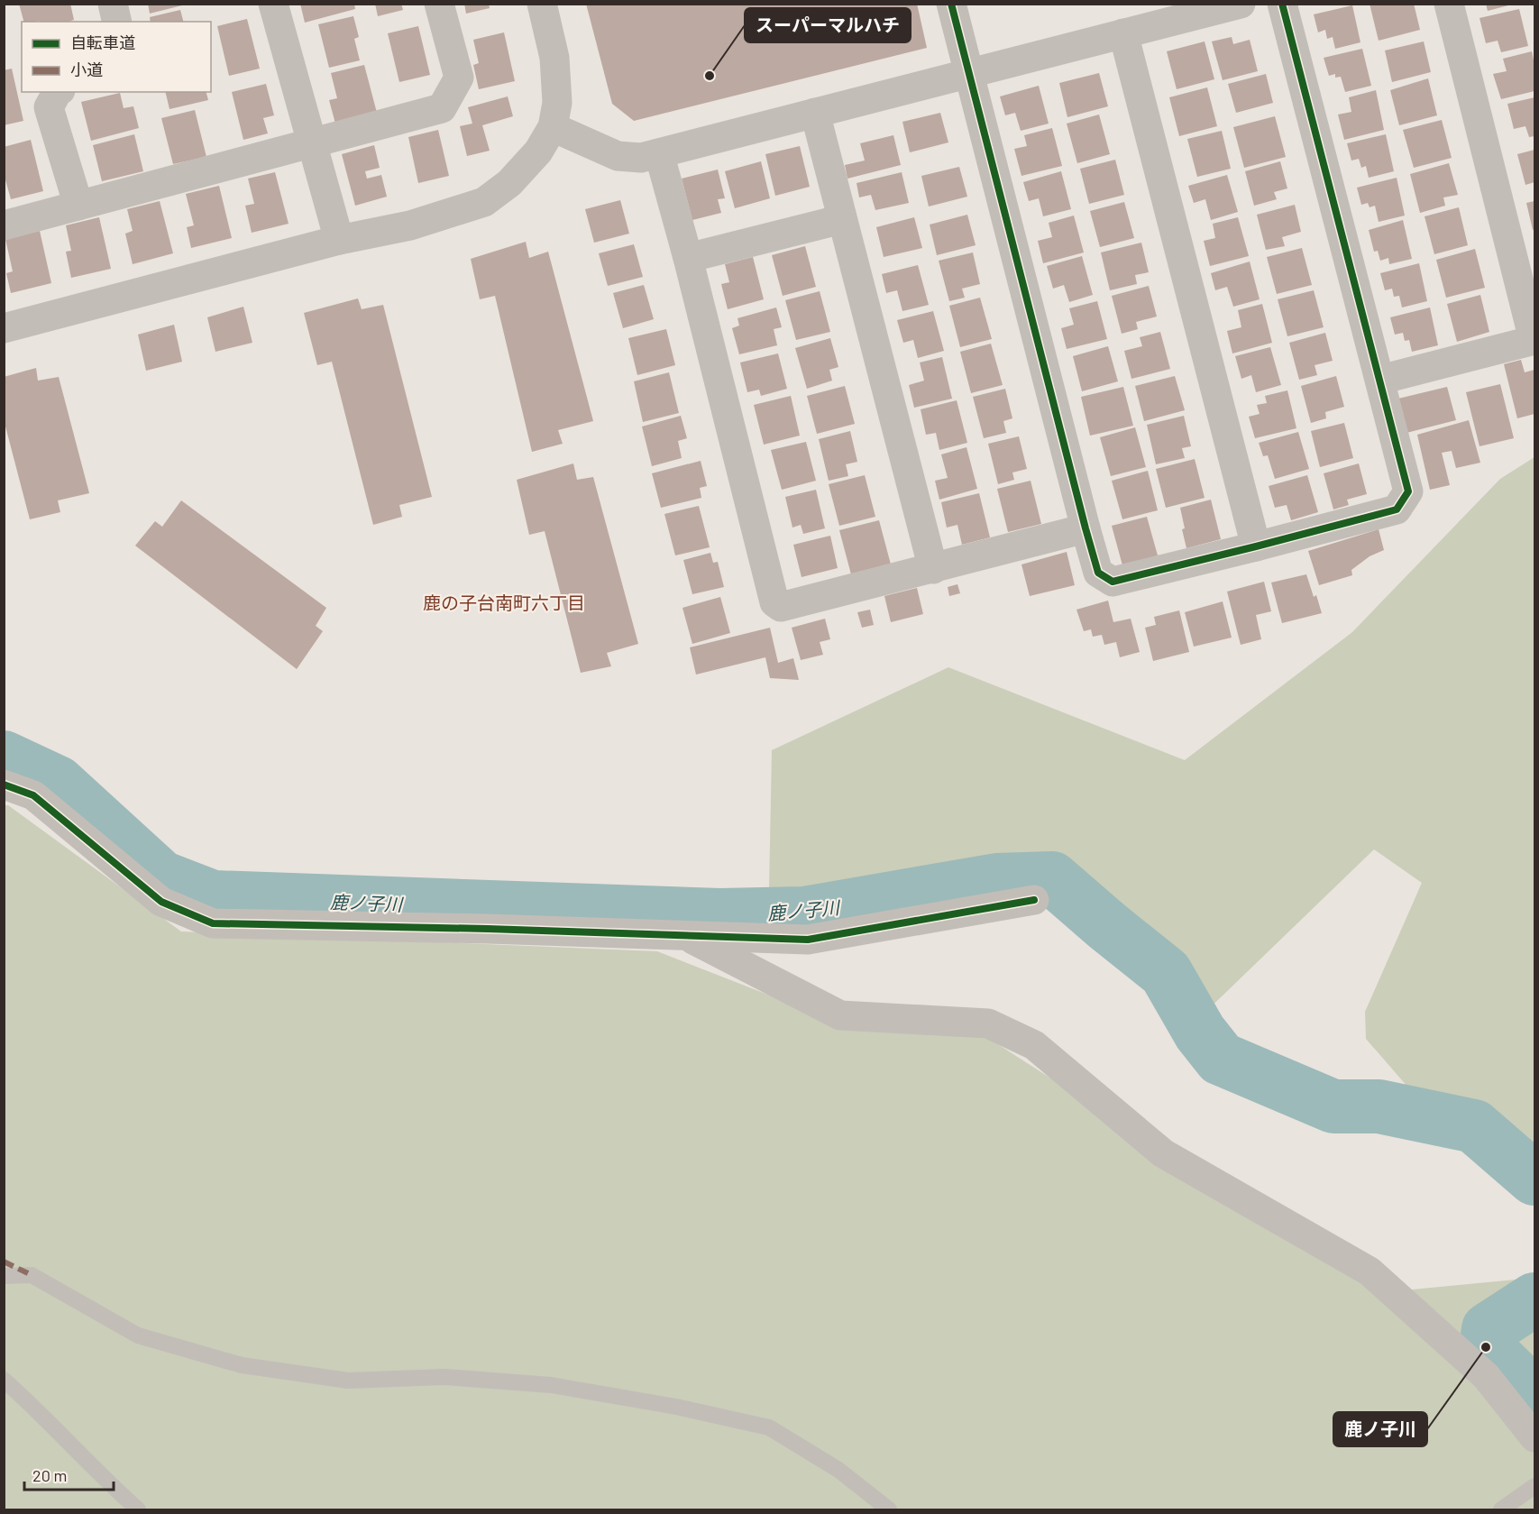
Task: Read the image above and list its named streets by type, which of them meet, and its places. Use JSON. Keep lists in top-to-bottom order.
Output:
{
  "districts": ["鹿の子台南町六丁目"],
  "water": ["鹿ノ子川"],
  "places": ["スーパーマルハチ", "鹿ノ子川"],
  "legend": ["自転車道", "小道"],
  "scale_bar": "20 m"
}
